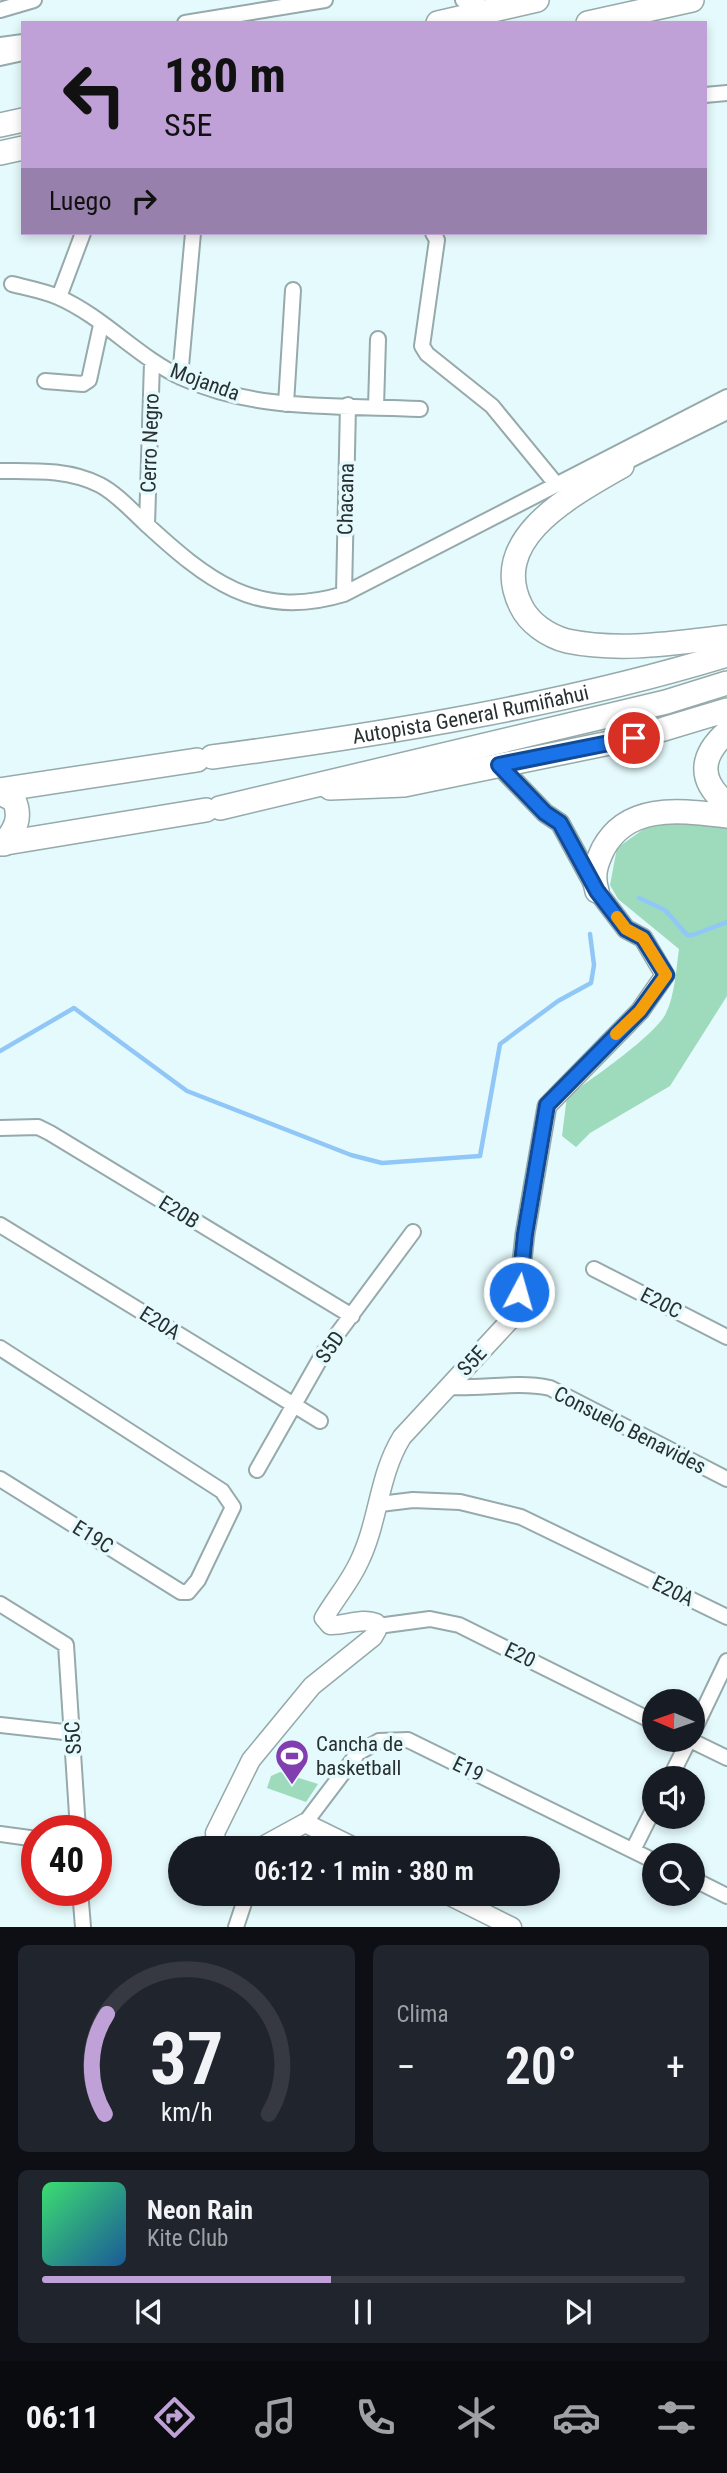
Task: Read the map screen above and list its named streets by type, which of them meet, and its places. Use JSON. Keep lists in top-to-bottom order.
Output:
{
  "streets": {
    "main road": ["Autopista General Rumiñahui"],
    "street": [
      "Mojanda",
      "Cerro Negro",
      "Chacana",
      "E20B",
      "E20C",
      "E20A",
      "S5D",
      "S5E",
      "Consuelo Benavides",
      "E19C",
      "E20",
      "S5C",
      "E19"
    ]
  },
  "crossings": [
    ["Mojanda", "Cerro Negro"],
    ["Mojanda", "Chacana"],
    ["E20B", "S5D"],
    ["E20A", "S5D"],
    ["E20A", "S5E"],
    ["S5E", "Consuelo Benavides"],
    ["S5E", "E20"]
  ],
  "places": {
    "sports": ["Cancha de basketball"]
  },
  "north": "left",
  "page": {
    "turn": ["180 m", "S5E"],
    "then": "Luego",
    "limit": "40",
    "trip": "06:12 · 1 min · 380 m",
    "tile": "Clima",
    "heat": ["−", "20°", "+"],
    "song": ["Neon Rain", "Kite Club"],
    "tabs": "06:11",
    "gauge": ["37", "km/h"]
  }
}
